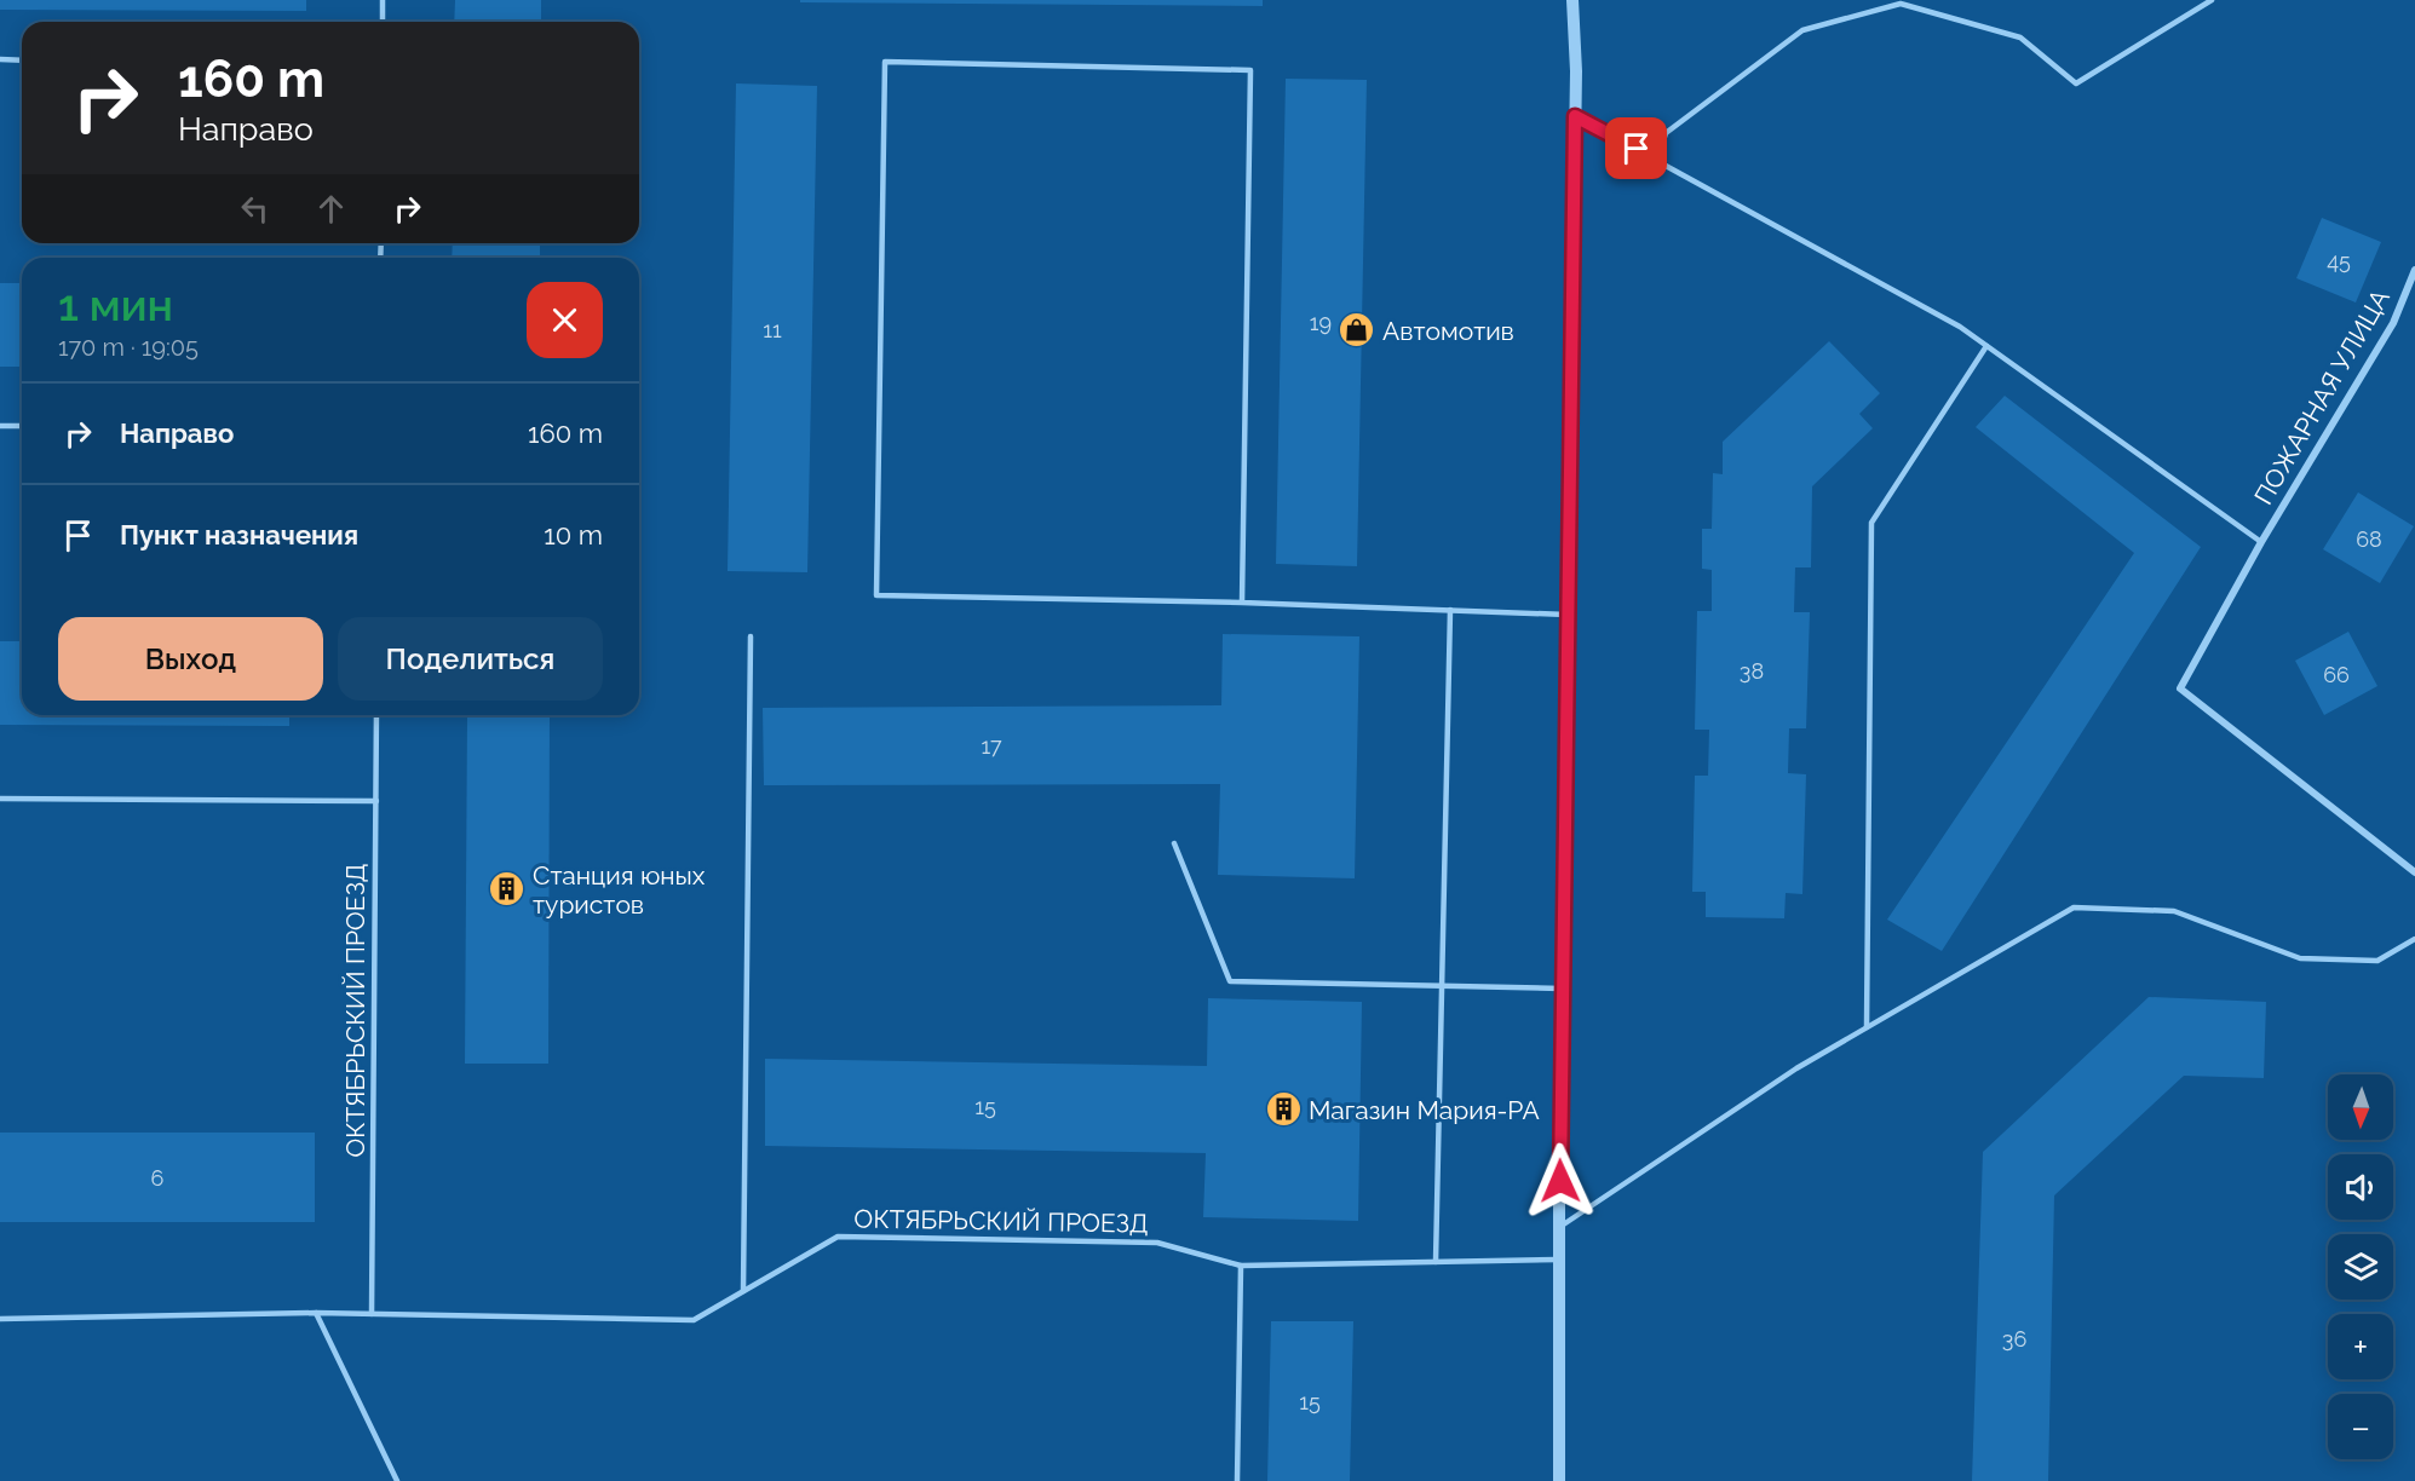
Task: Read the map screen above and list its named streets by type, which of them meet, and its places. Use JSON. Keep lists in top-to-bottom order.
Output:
{
  "streets": {
    "street": ["ПОЖАРНАЯ УЛИЦА"],
    "lane": ["ОКТЯБРЬСКИЙ ПРОЕЗД"]
  },
  "places": {
    "shop": ["Автомотив"],
    "building": ["Станция юных туристов", "Магазин Мария-РА"]
  },
  "house_numbers": [
    "45",
    "19",
    "11",
    "68",
    "38",
    "66",
    "17",
    "15",
    "6",
    "36",
    "15"
  ],
  "north": "bottom",
  "page": {
    "turn": ["160 m", "Направо"],
    "heading": ["1 мин", "170 m · 19:05"],
    "list": [
      {
        "name": "Направо",
        "value": "160 m"
      },
      {
        "name": "Пункт назначения",
        "value": "10 m"
      }
    ],
    "buttons": ["Выход", "Поделиться"],
    "map_buttons": ["+", "−"]
  }
}
